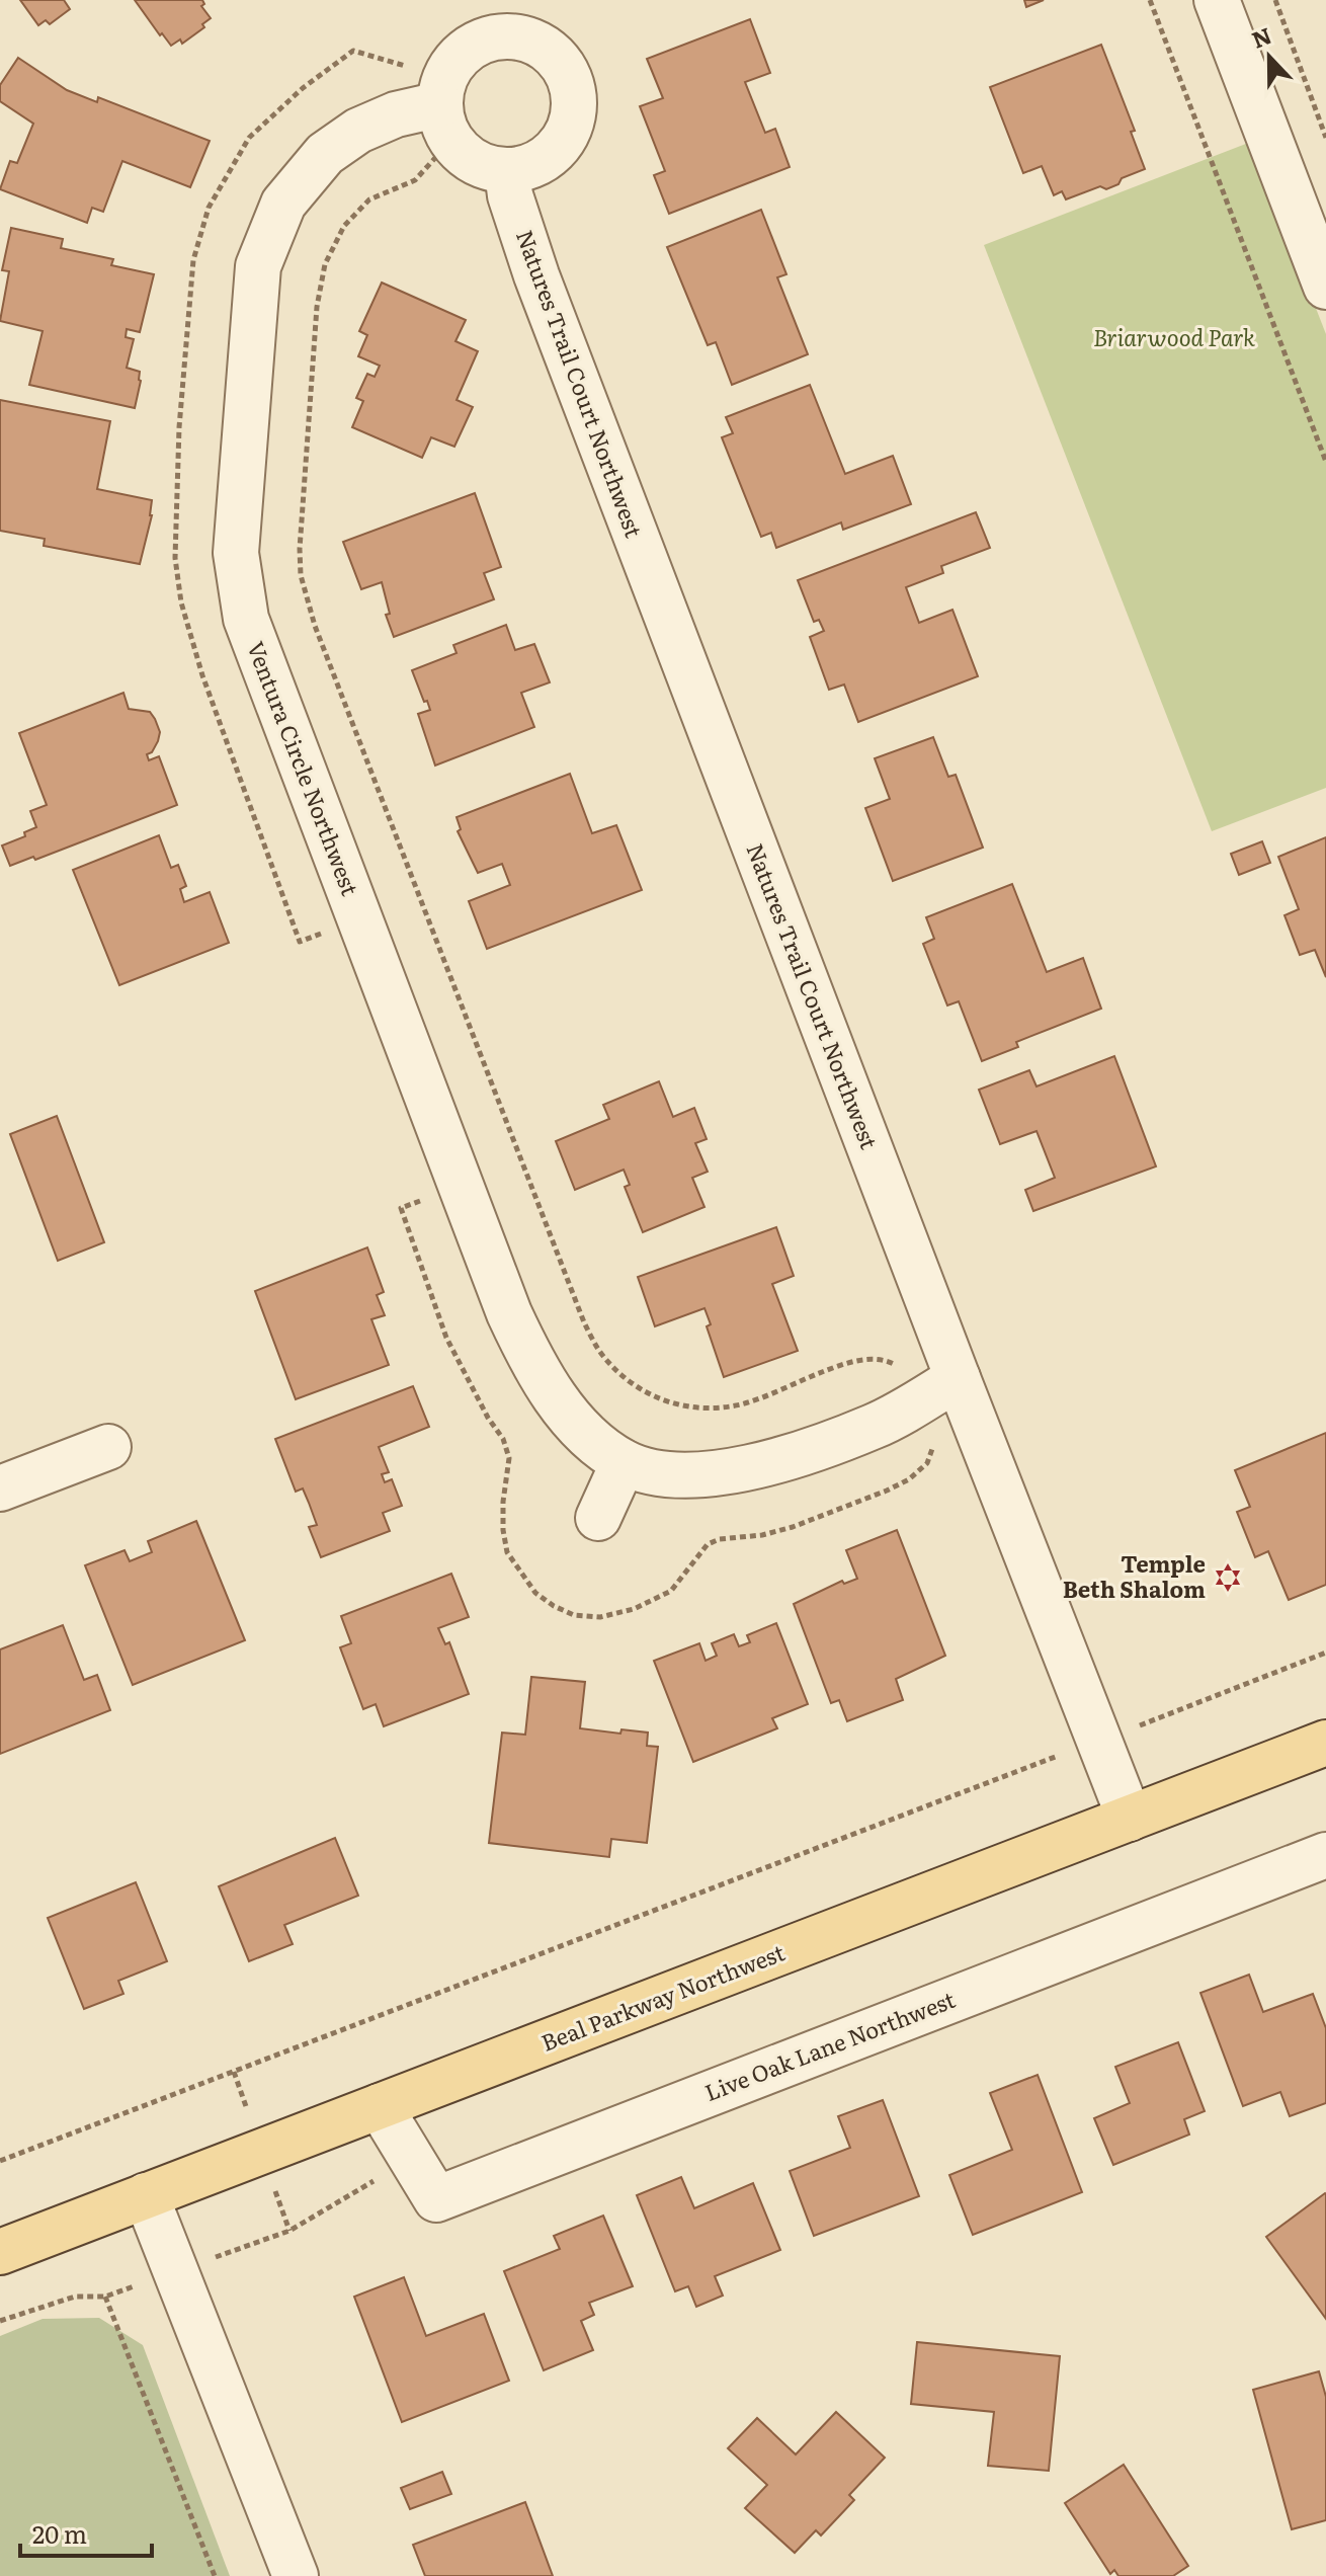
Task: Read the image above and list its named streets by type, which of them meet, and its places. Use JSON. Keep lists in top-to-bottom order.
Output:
{
  "streets": {
    "main road": ["Beal Parkway Northwest"],
    "street": ["Natures Trail Court Northwest", "Ventura Circle Northwest", "Live Oak Lane Northwest"]
  },
  "crossings": [
    ["Natures Trail Court Northwest", "Ventura Circle Northwest"],
    ["Natures Trail Court Northwest", "Beal Parkway Northwest"],
    ["Beal Parkway Northwest", "Live Oak Lane Northwest"]
  ],
  "parks": ["Briarwood Park"],
  "places": {
    "synagogue": ["Temple Beth Shalom"]
  },
  "scale_bar": "20 m",
  "north": "top"
}
